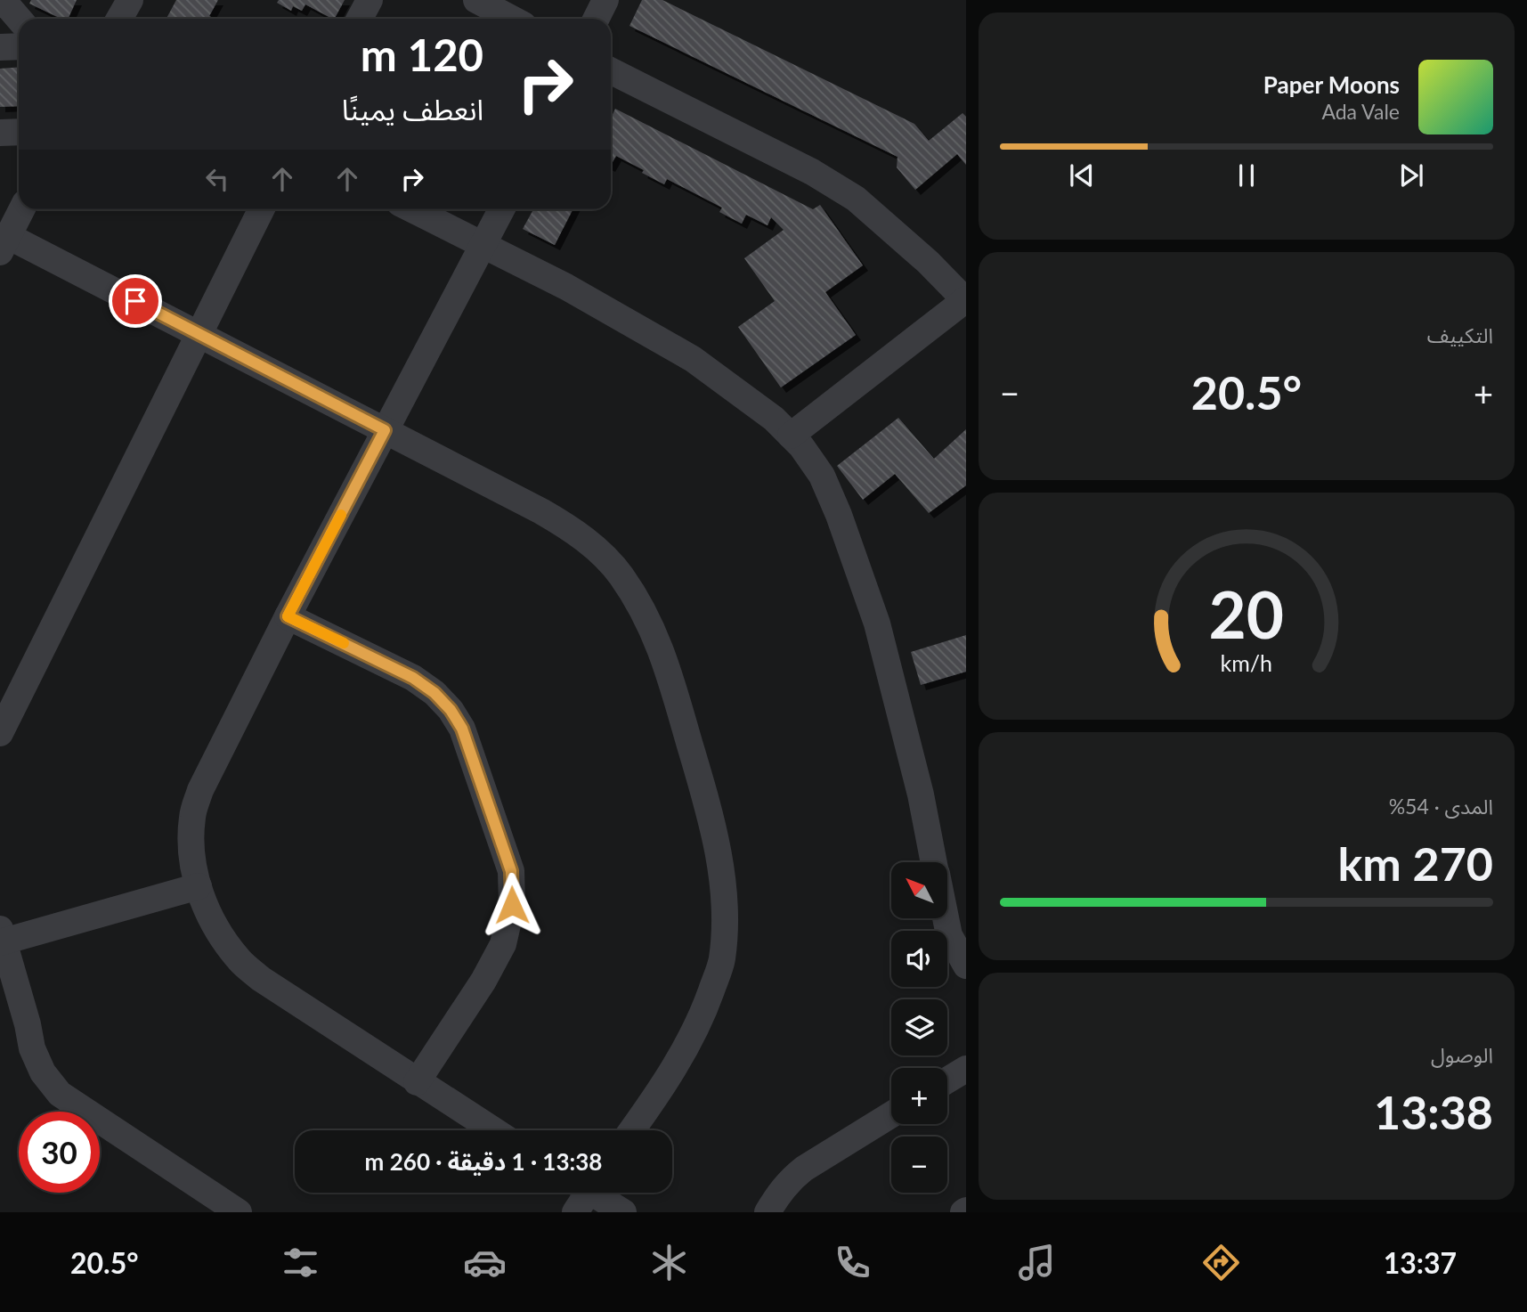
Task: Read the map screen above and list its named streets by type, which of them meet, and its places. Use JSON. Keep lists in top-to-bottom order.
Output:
{
  "north": "top left",
  "page": {
    "turn": ["120 m", "انعطف يمينًا"],
    "song": ["Paper Moons", "Ada Vale"],
    "tile": [
      "التكييف",
      ["المدى · 54%", "270 km"],
      ["الوصول", "13:38"]
    ],
    "heat": ["−", "20.5°", "+"],
    "map_buttons": ["+", "−"],
    "limit": "30",
    "trip": "13:38 · 1 دقيقة · 260 m",
    "tabs": ["13:37", "20.5°"],
    "gauge": ["20", "km/h"]
  }
}
